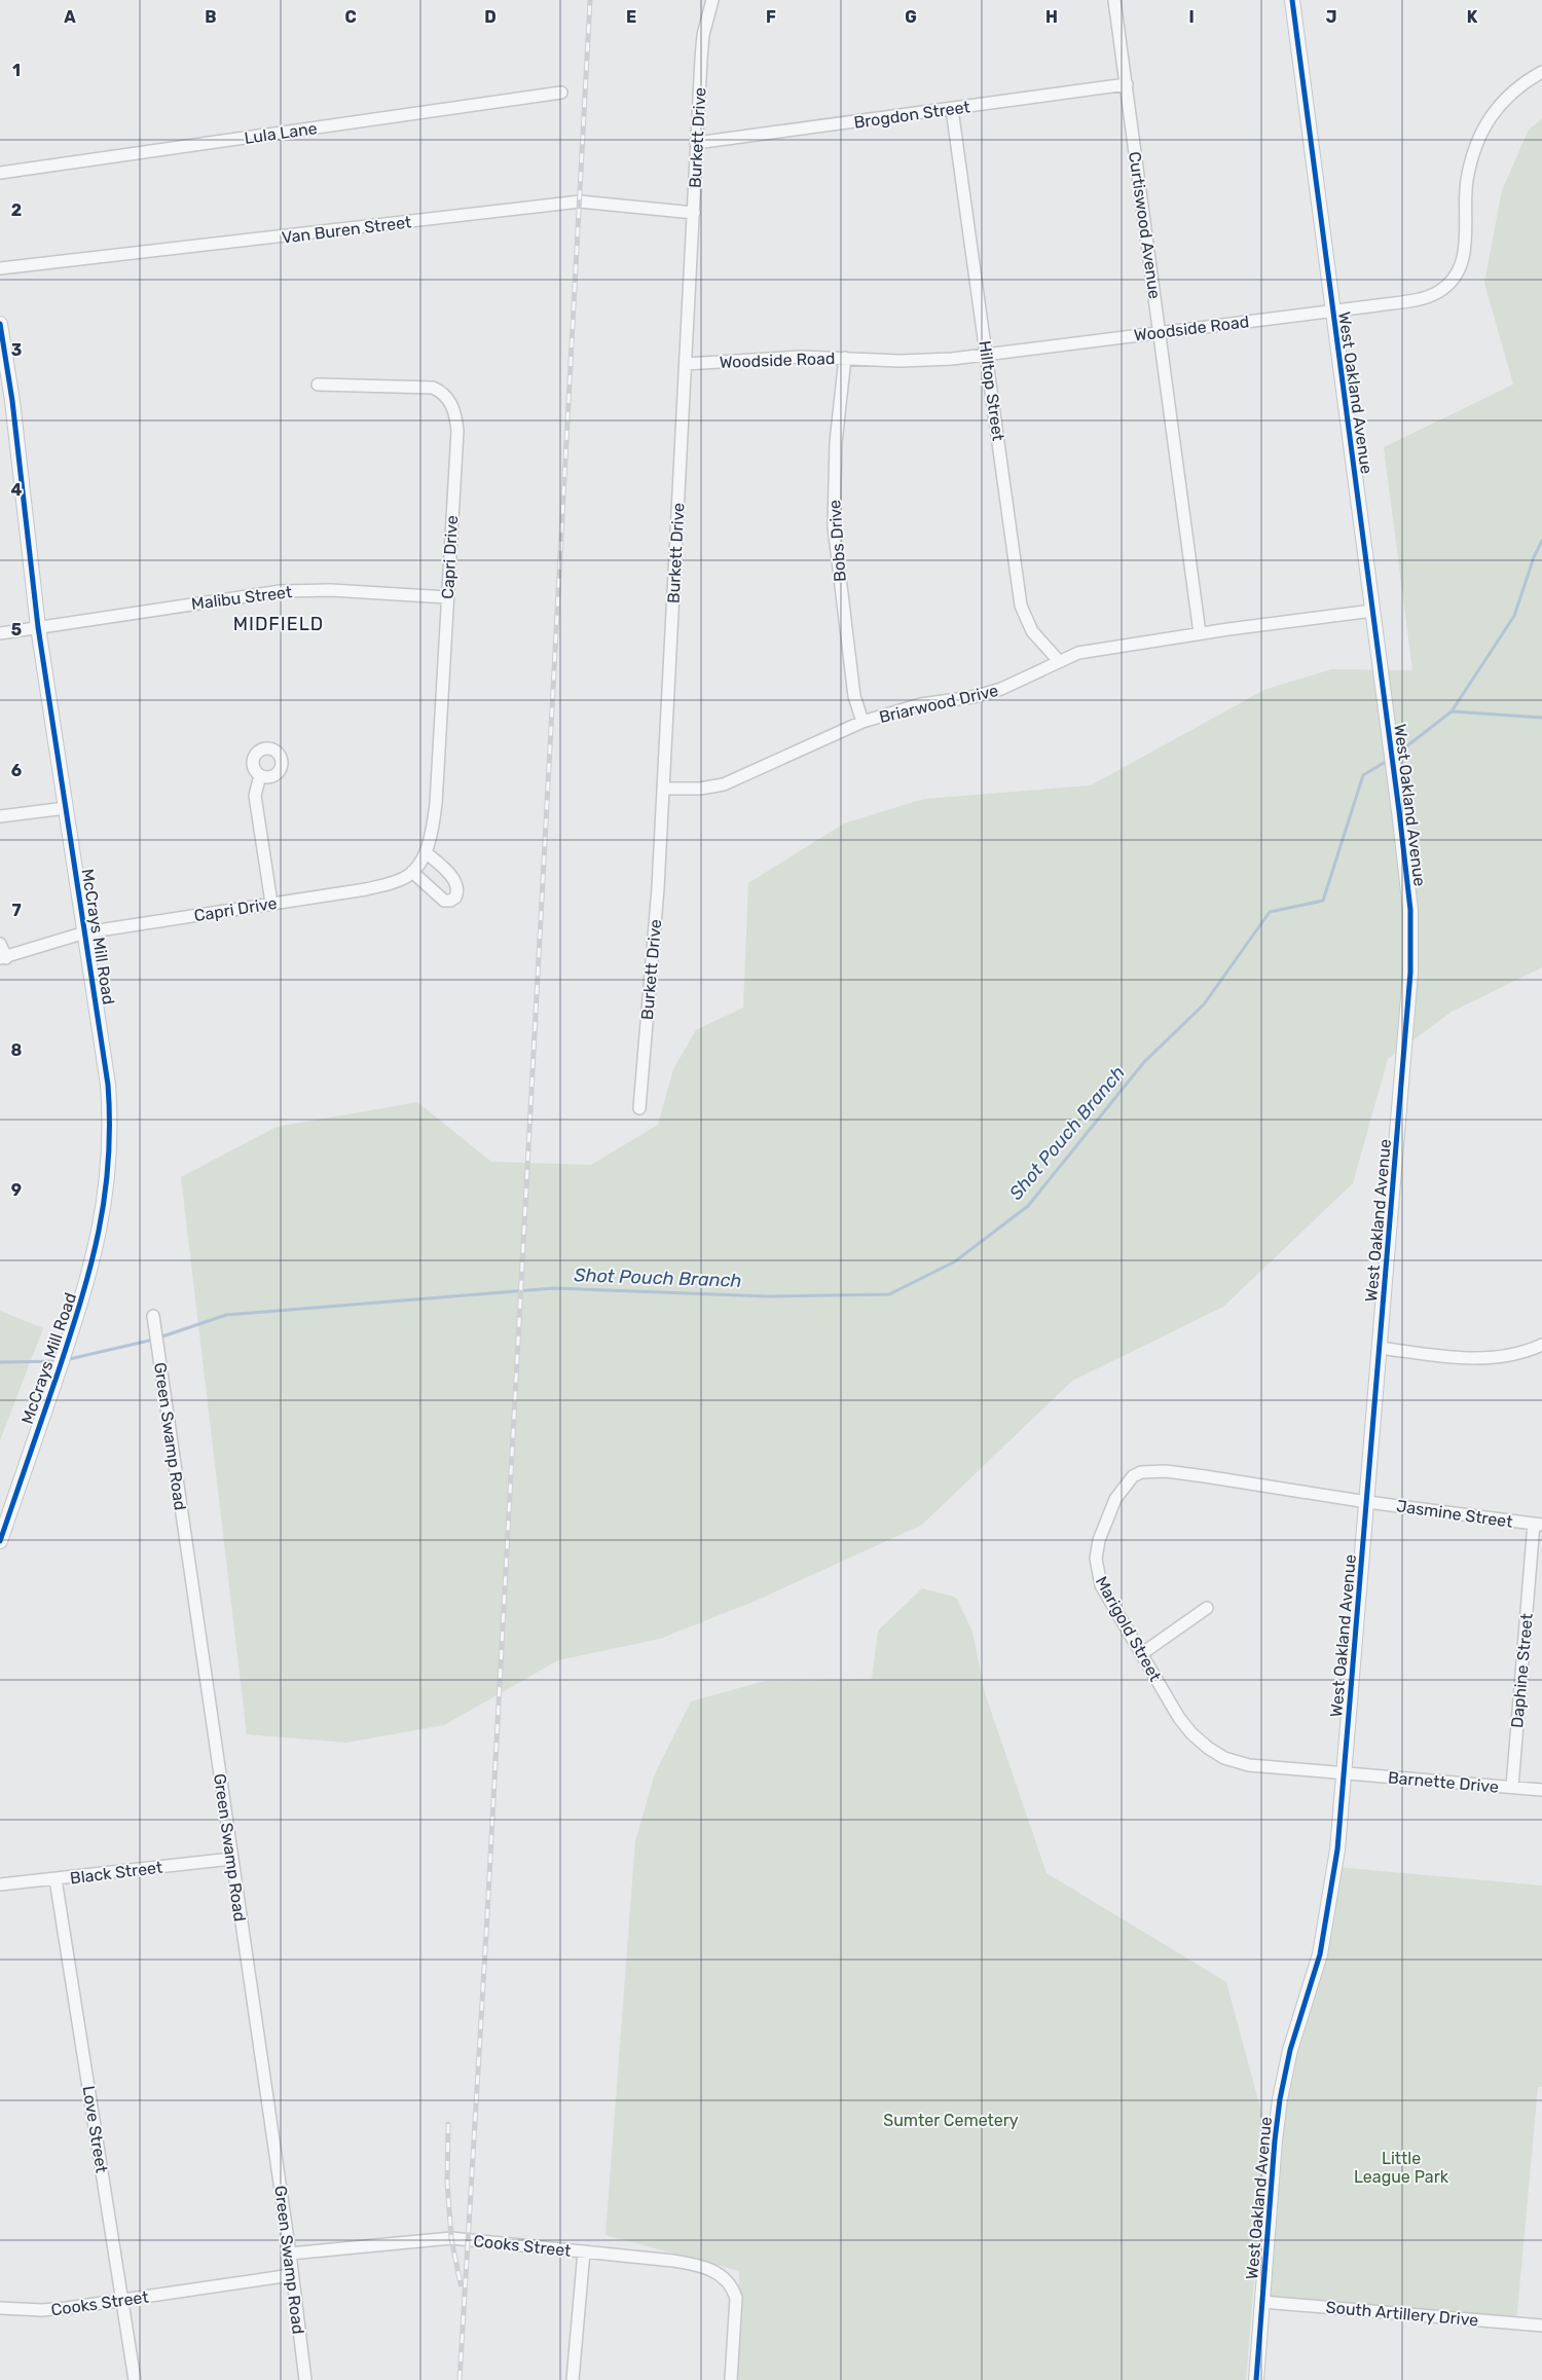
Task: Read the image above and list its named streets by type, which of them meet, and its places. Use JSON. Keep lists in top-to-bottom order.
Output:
{
  "streets": {
    "street": [
      "Brogdon Street",
      "Lula Lane",
      "Burkett Drive",
      "Curtiswood Avenue",
      "Van Buren Street",
      "Woodside Road",
      "Hilltop Street",
      "West Oakland Avenue",
      "Bobs Drive",
      "Capri Drive",
      "Malibu Street",
      "Briarwood Drive",
      "McCrays Mill Road",
      "Green Swamp Road",
      "Jasmine Street",
      "Marigold Street",
      "Daphine Street",
      "Barnette Drive",
      "Black Street",
      "Love Street",
      "Cooks Street",
      "South Artillery Drive"
    ]
  },
  "crossings": [
    ["Brogdon Street", "Burkett Drive"],
    ["Brogdon Street", "Curtiswood Avenue"],
    ["Brogdon Street", "Hilltop Street"],
    ["Burkett Drive", "Van Buren Street"],
    ["Burkett Drive", "Woodside Road"],
    ["Burkett Drive", "Briarwood Drive"],
    ["Curtiswood Avenue", "Woodside Road"],
    ["Curtiswood Avenue", "Briarwood Drive"],
    ["Woodside Road", "Hilltop Street"],
    ["Woodside Road", "West Oakland Avenue"],
    ["Woodside Road", "Bobs Drive"],
    ["Hilltop Street", "Briarwood Drive"],
    ["West Oakland Avenue", "Briarwood Drive"],
    ["West Oakland Avenue", "Jasmine Street"],
    ["West Oakland Avenue", "Marigold Street"],
    ["West Oakland Avenue", "Barnette Drive"],
    ["West Oakland Avenue", "South Artillery Drive"],
    ["Bobs Drive", "Briarwood Drive"],
    ["Capri Drive", "Malibu Street"],
    ["Capri Drive", "McCrays Mill Road"],
    ["Malibu Street", "McCrays Mill Road"],
    ["Green Swamp Road", "Black Street"],
    ["Green Swamp Road", "Cooks Street"],
    ["Jasmine Street", "Marigold Street"],
    ["Jasmine Street", "Daphine Street"],
    ["Marigold Street", "Barnette Drive"],
    ["Daphine Street", "Barnette Drive"],
    ["Black Street", "Love Street"],
    ["Love Street", "Cooks Street"]
  ],
  "districts": ["MIDFIELD"],
  "water": ["Shot Pouch Branch"],
  "parks": ["Sumter Cemetery", "Little League Park"],
  "grid": {
    "columns": [
      "A",
      "B",
      "C",
      "D",
      "E",
      "F",
      "G",
      "H",
      "I",
      "J",
      "K"
    ],
    "rows": [
      "1",
      "2",
      "3",
      "4",
      "5",
      "6",
      "7",
      "8",
      "9"
    ]
  }
}
